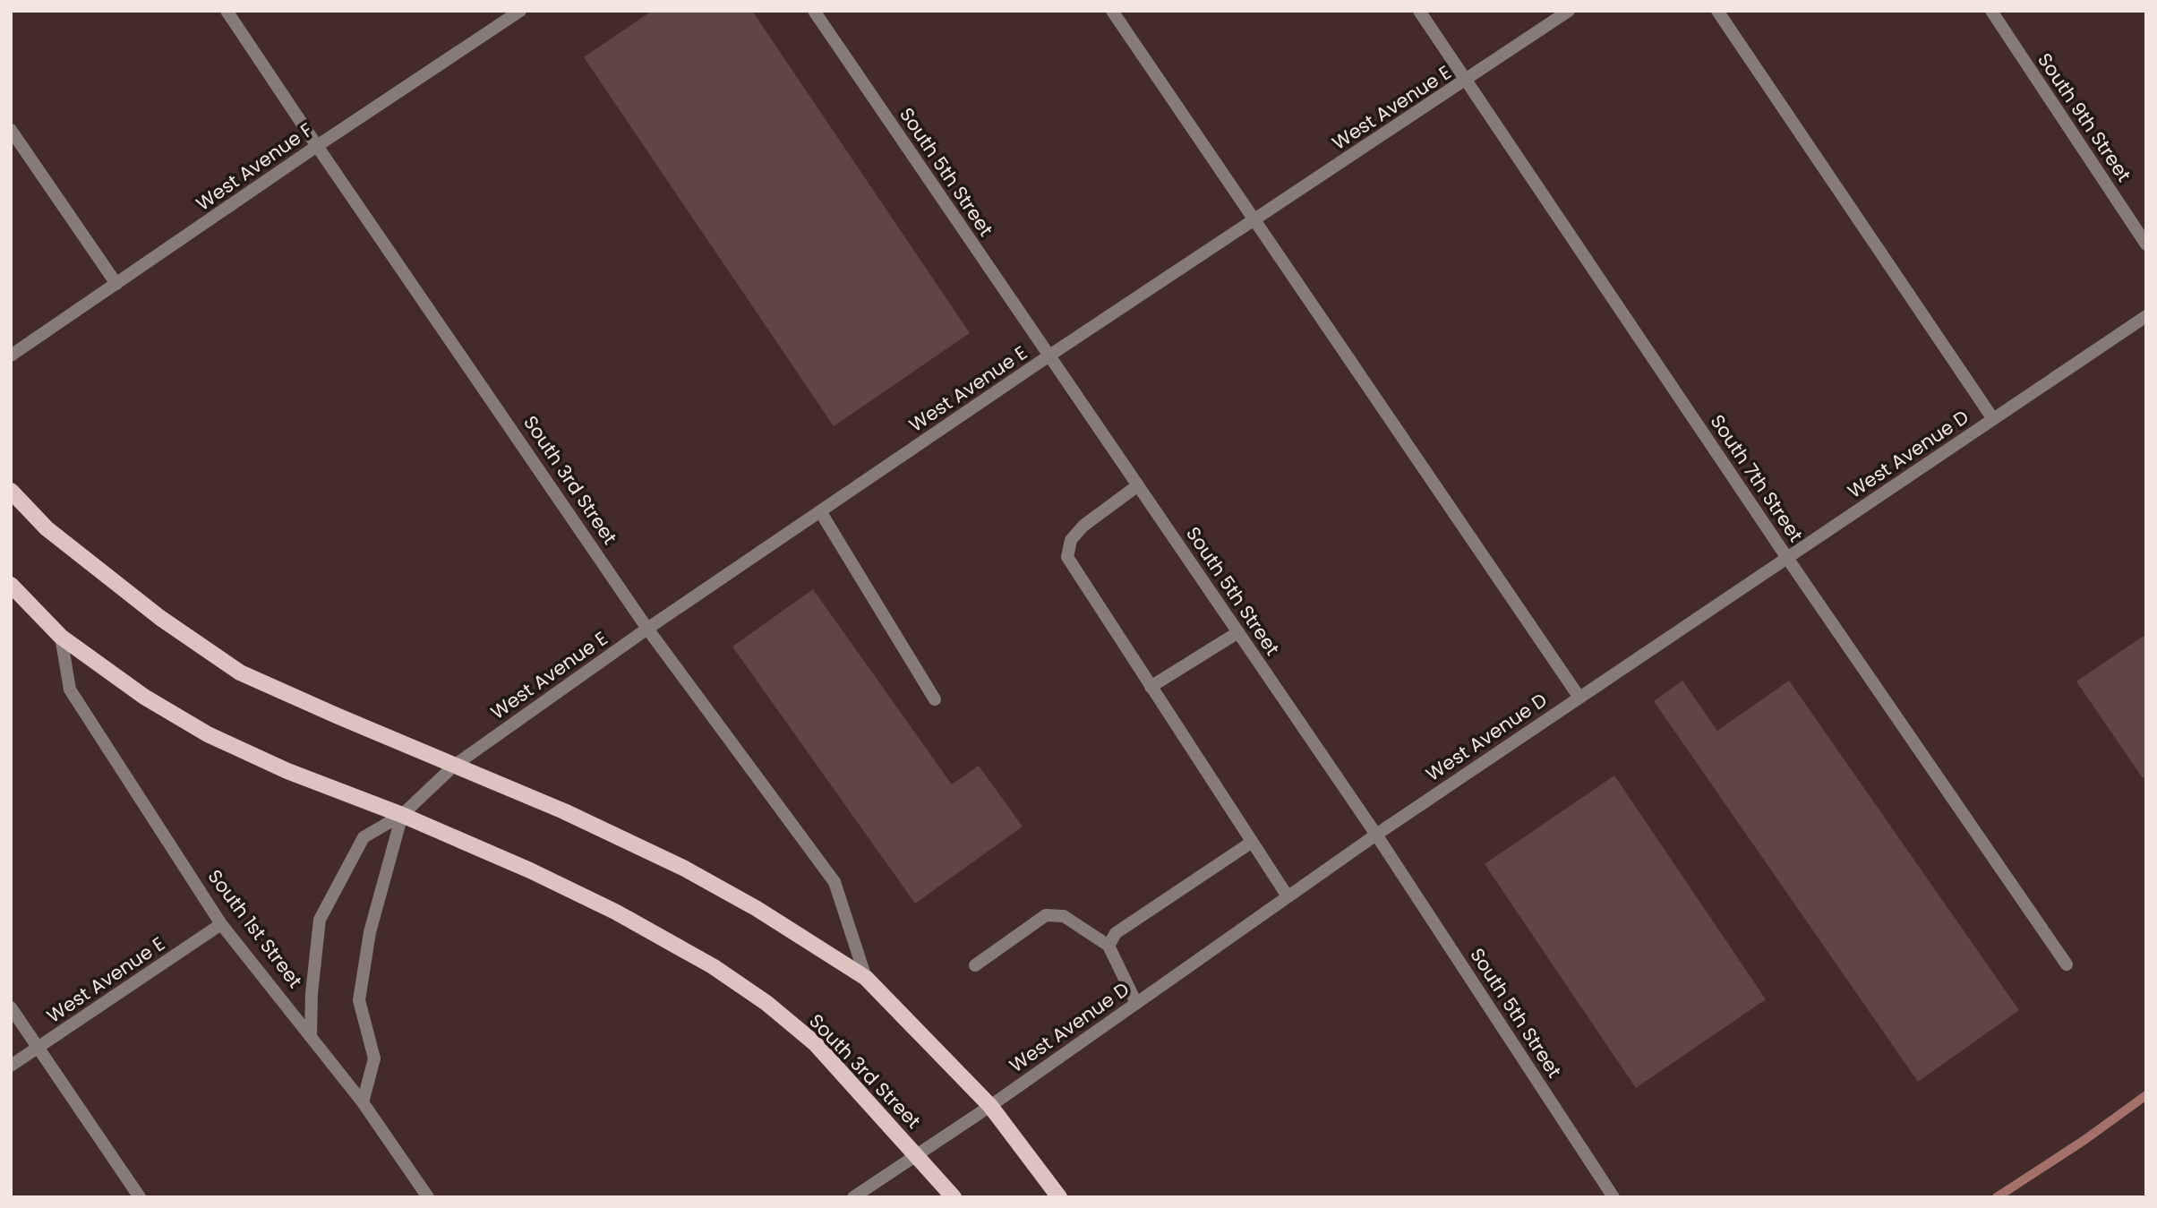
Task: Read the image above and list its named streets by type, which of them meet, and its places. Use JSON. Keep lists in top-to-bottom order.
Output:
{
  "streets": {
    "main road": ["South 3rd Street"],
    "street": [
      "West Avenue E",
      "South 9th Street",
      "West Avenue F",
      "South 5th Street",
      "West Avenue D",
      "South 7th Street",
      "South 1st Street"
    ]
  },
  "crossings": [
    ["West Avenue E", "South 5th Street"],
    ["West Avenue E", "South 7th Street"],
    ["West Avenue E", "South 3rd Street"],
    ["West Avenue E", "South 1st Street"],
    ["West Avenue F", "South 3rd Street"],
    ["South 5th Street", "West Avenue D"],
    ["West Avenue D", "South 7th Street"],
    ["West Avenue D", "South 3rd Street"]
  ]
}
